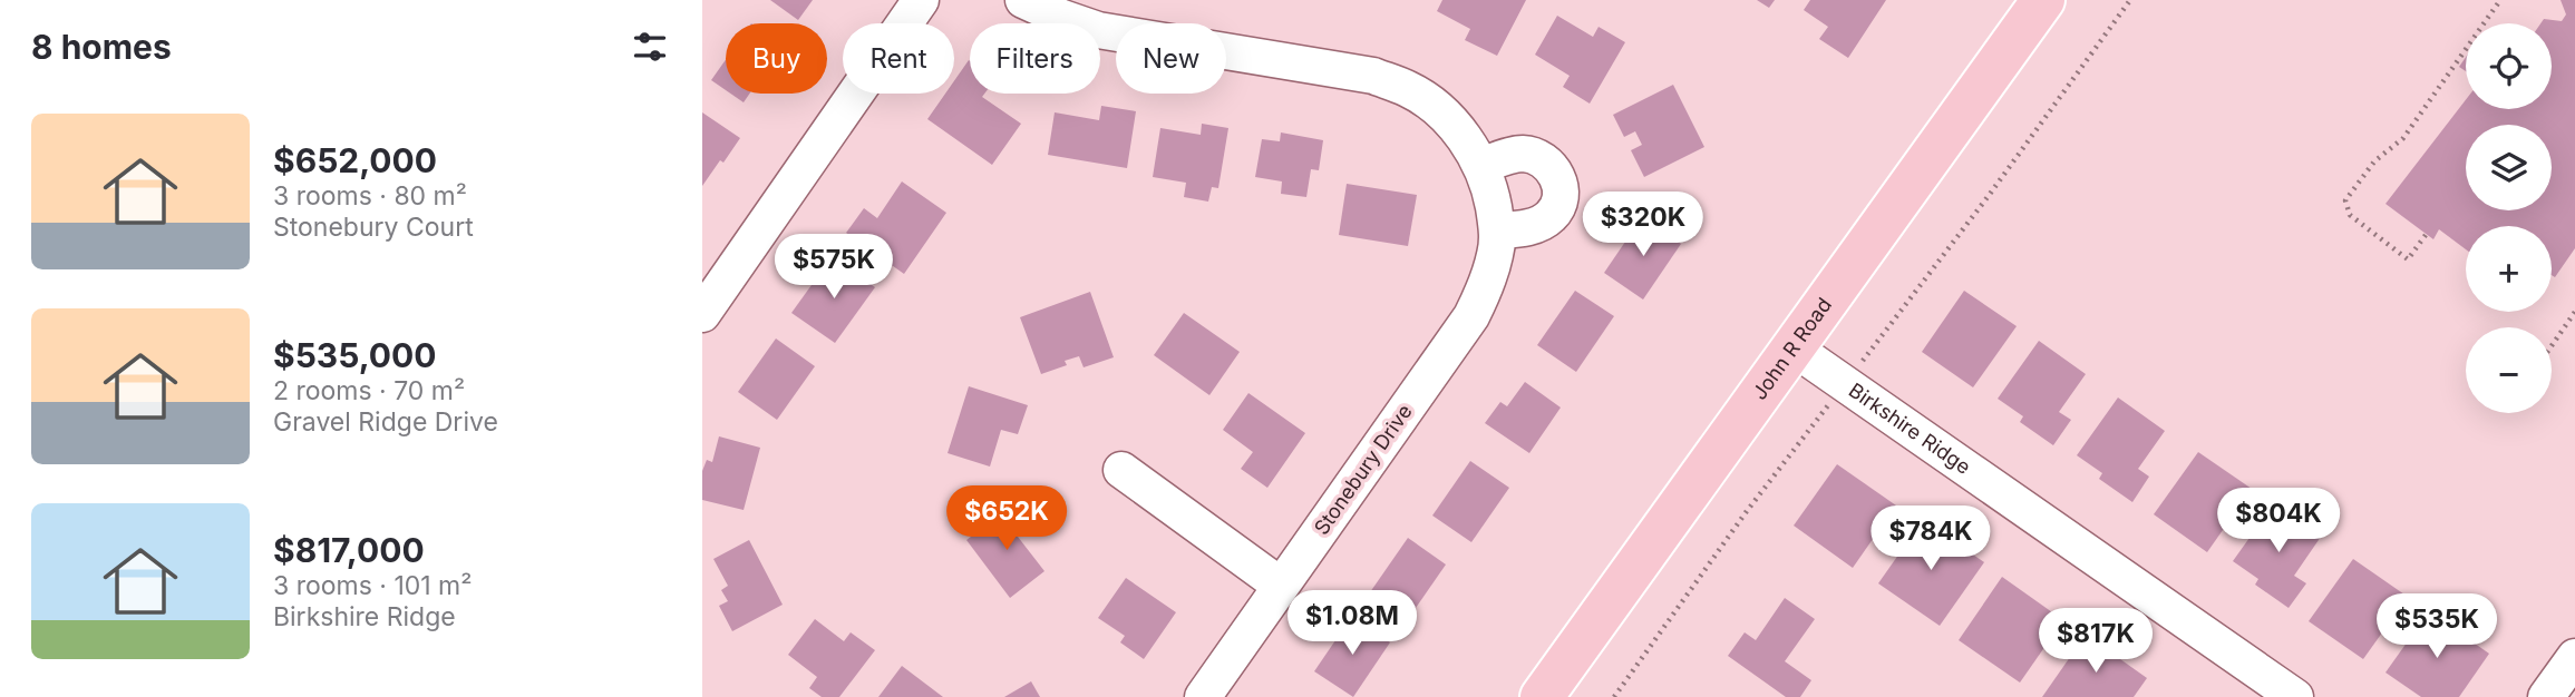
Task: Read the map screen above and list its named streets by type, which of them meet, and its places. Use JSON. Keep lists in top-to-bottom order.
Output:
{
  "streets": {
    "main road": ["John R Road"],
    "street": ["Birkshire Ridge", "Stonebury Drive"]
  },
  "crossings": [
    ["John R Road", "Birkshire Ridge"]
  ],
  "page": {
    "heading": "8 homes",
    "map_buttons": ["+", "−"],
    "chip": [
      "Buy",
      "Rent",
      "Filters",
      "New"
    ],
    "list": [
      {
        "name": "$652,000",
        "note": "3 rooms · 80 m² · Stonebury Court"
      },
      {
        "name": "$535,000",
        "note": "2 rooms · 70 m² · Gravel Ridge Drive"
      },
      {
        "name": "$817,000",
        "note": "3 rooms · 101 m² · Birkshire Ridge"
      }
    ],
    "price": [
      "$320K",
      "$575K",
      "$652K",
      "$804K",
      "$784K",
      "$1.08M",
      "$535K",
      "$817K"
    ]
  }
}
